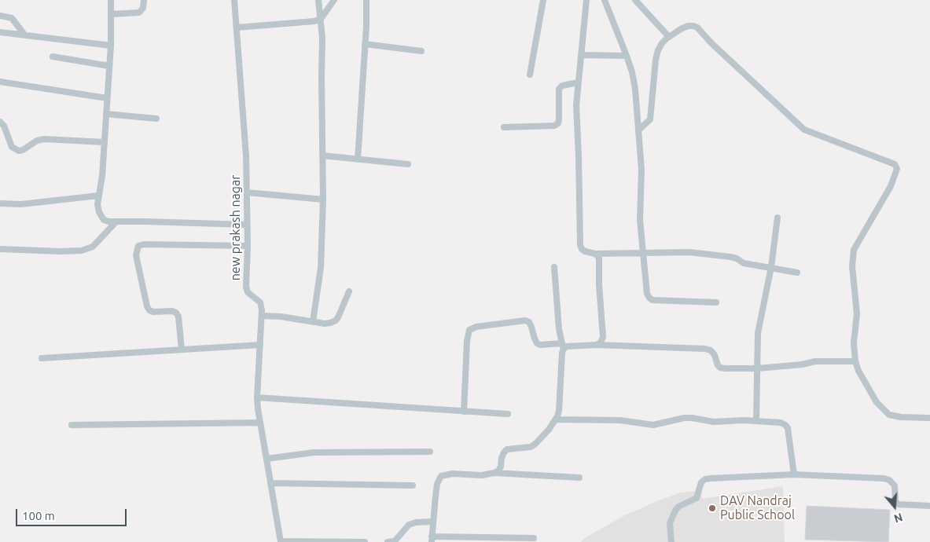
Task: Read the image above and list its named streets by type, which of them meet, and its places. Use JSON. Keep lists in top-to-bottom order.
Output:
{
  "streets": {
    "street": ["new prakash nagar"]
  },
  "places": ["DAV Nandraj Public School"],
  "scale_bar": "100 m",
  "north": "bottom"
}
